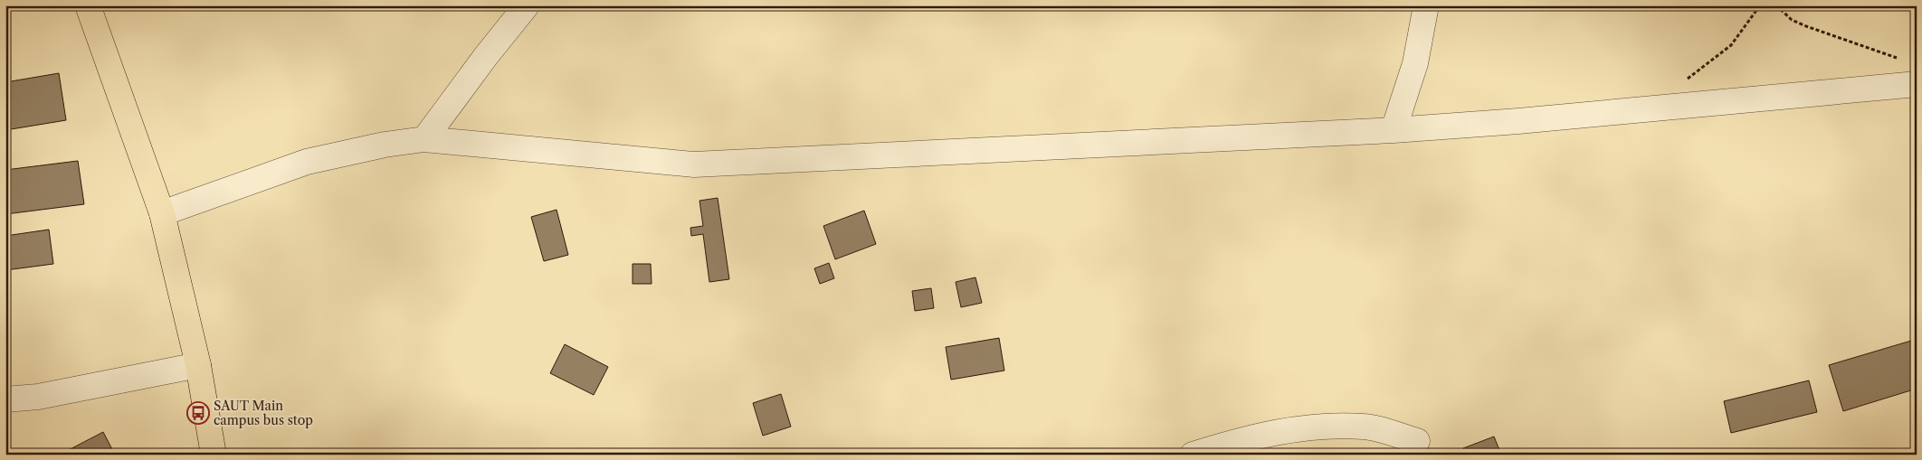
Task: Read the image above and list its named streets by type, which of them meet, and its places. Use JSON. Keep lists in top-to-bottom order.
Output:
{
  "places": {
    "bus stop": ["SAUT Main campus bus stop"]
  }
}
